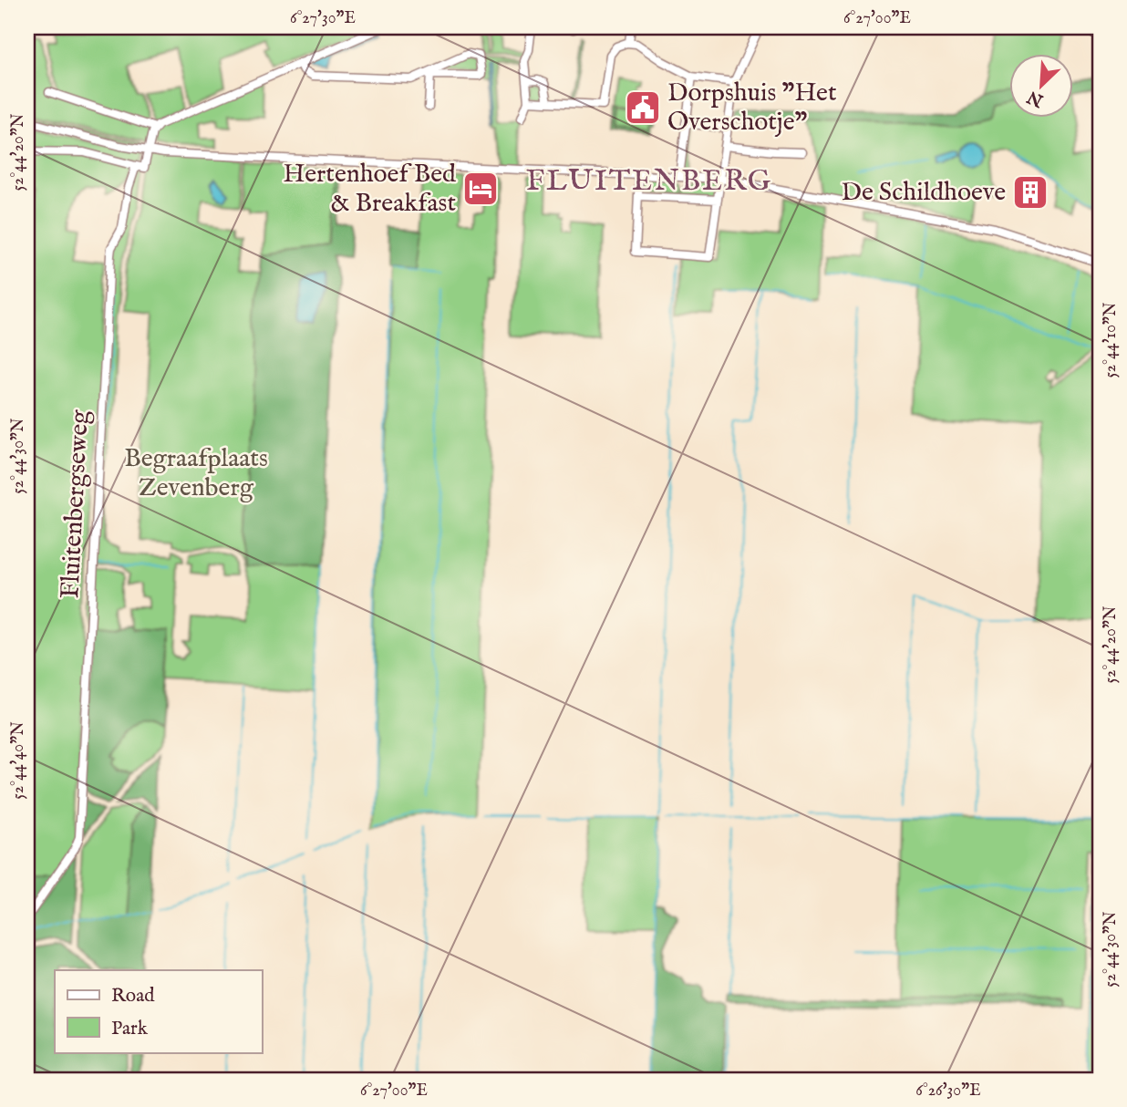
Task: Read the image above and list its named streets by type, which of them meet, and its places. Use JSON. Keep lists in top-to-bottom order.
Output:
{
  "streets": {
    "street": ["Fluitenbergseweg"]
  },
  "districts": ["FLUITENBERG"],
  "parks": ["Begraafplaats Zevenberg"],
  "places": {
    "public building": ["Dorpshuis \"Het Overschotje\""],
    "hotel": ["Hertenhoef Bed & Breakfast"],
    "building": ["De Schildhoeve"]
  },
  "legend": ["Road", "Park"],
  "north": "bottom left",
  "coordinates": [
    "6°27'30\"E",
    "6°27'00\"E",
    "52°44'20\"N",
    "52°44'10\"N",
    "52°44'30\"N",
    "52°44'40\"N",
    "6°26'30\"E"
  ]
}
